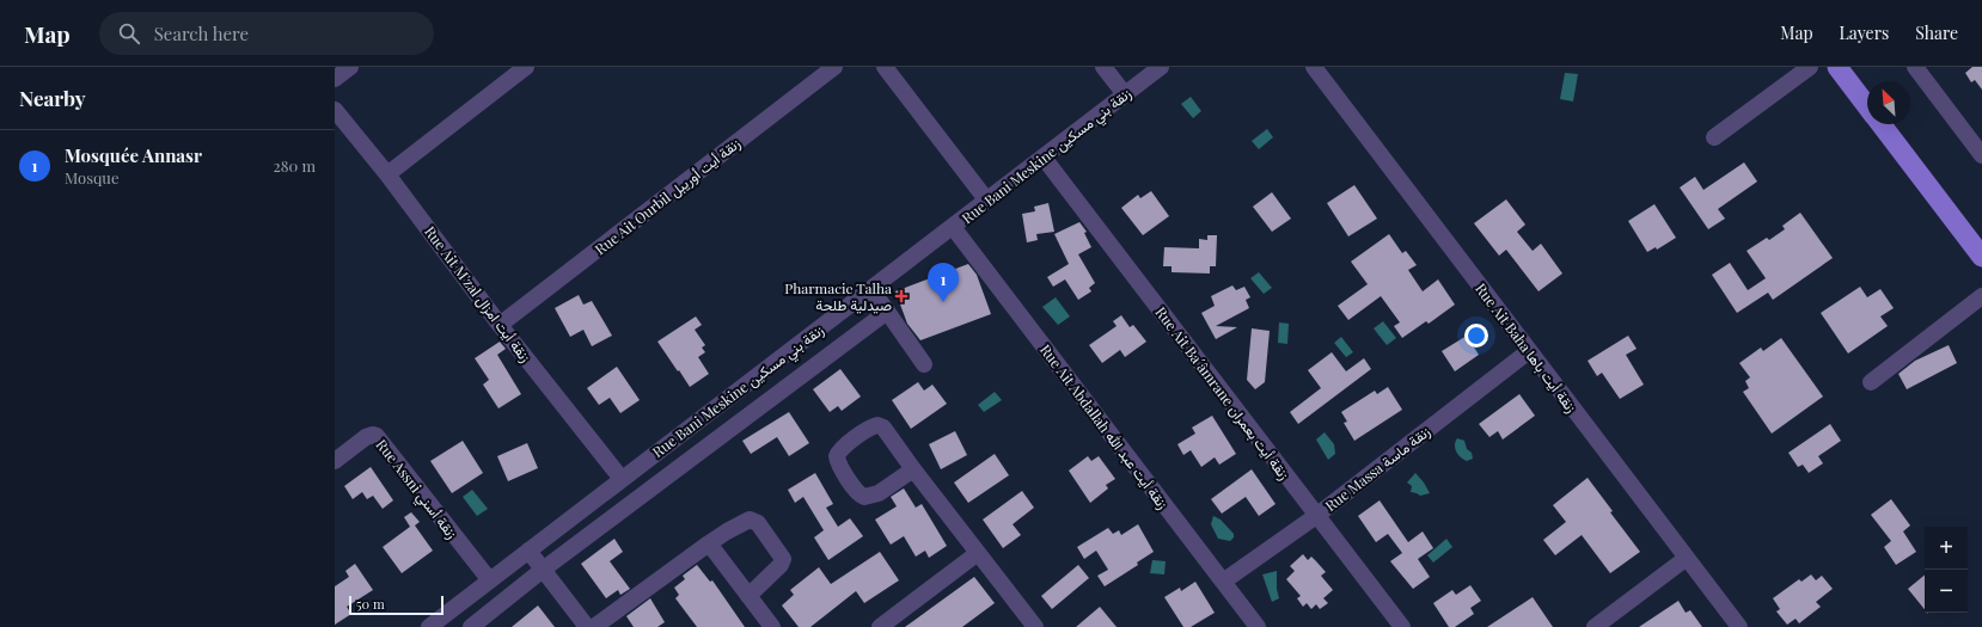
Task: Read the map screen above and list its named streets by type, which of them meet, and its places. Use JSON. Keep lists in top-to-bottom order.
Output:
{
  "streets": {
    "street": [
      "Rue Bani Meskine زنقة بني مسكين",
      "Rue Ait Ourbil زنقة أيت أوريبل",
      "Rue Ait M'zal زنقة أيت امزال",
      "Rue Ait Baha زنقة أيت باها",
      "Rue Ait Ba´âmrane زنقة أيت بعمران",
      "Rue Ait Abdallah زنقة أيت عبد الله",
      "Rue Massa زنقة ماسة",
      "Rue Assni زنقة أسني"
    ]
  },
  "crossings": [
    ["Rue Bani Meskine زنقة بني مسكين", "Rue Ait M'zal زنقة أيت امزال"],
    ["Rue Bani Meskine زنقة بني مسكين", "Rue Ait Ba´âmrane زنقة أيت بعمران"],
    ["Rue Bani Meskine زنقة بني مسكين", "Rue Ait Abdallah زنقة أيت عبد الله"],
    ["Rue Bani Meskine زنقة بني مسكين", "Rue Assni زنقة أسني"],
    ["Rue Ait Ourbil زنقة أيت أوريبل", "Rue Ait M'zal زنقة أيت امزال"],
    ["Rue Ait Baha زنقة أيت باها", "Rue Massa زنقة ماسة"],
    ["Rue Ait Ba´âmrane زنقة أيت بعمران", "Rue Massa زنقة ماسة"],
    ["Rue Ait Abdallah زنقة أيت عبد الله", "Rue Massa زنقة ماسة"]
  ],
  "places": {
    "health": ["Pharmacie Talha صيدلية طلحة"]
  },
  "scale_bar": "50 m",
  "north": "top left",
  "page": {
    "header": "Map",
    "search": "Search here",
    "nav": ["Map", "Layers", "Share"],
    "heading": "Nearby",
    "list": [
      {
        "mark": "1",
        "name": "Mosquée Annasr",
        "note": "Mosque",
        "value": "280 m"
      }
    ],
    "pins": "1",
    "map_buttons": ["+", "−"],
    "scale": "50 m"
  }
}
